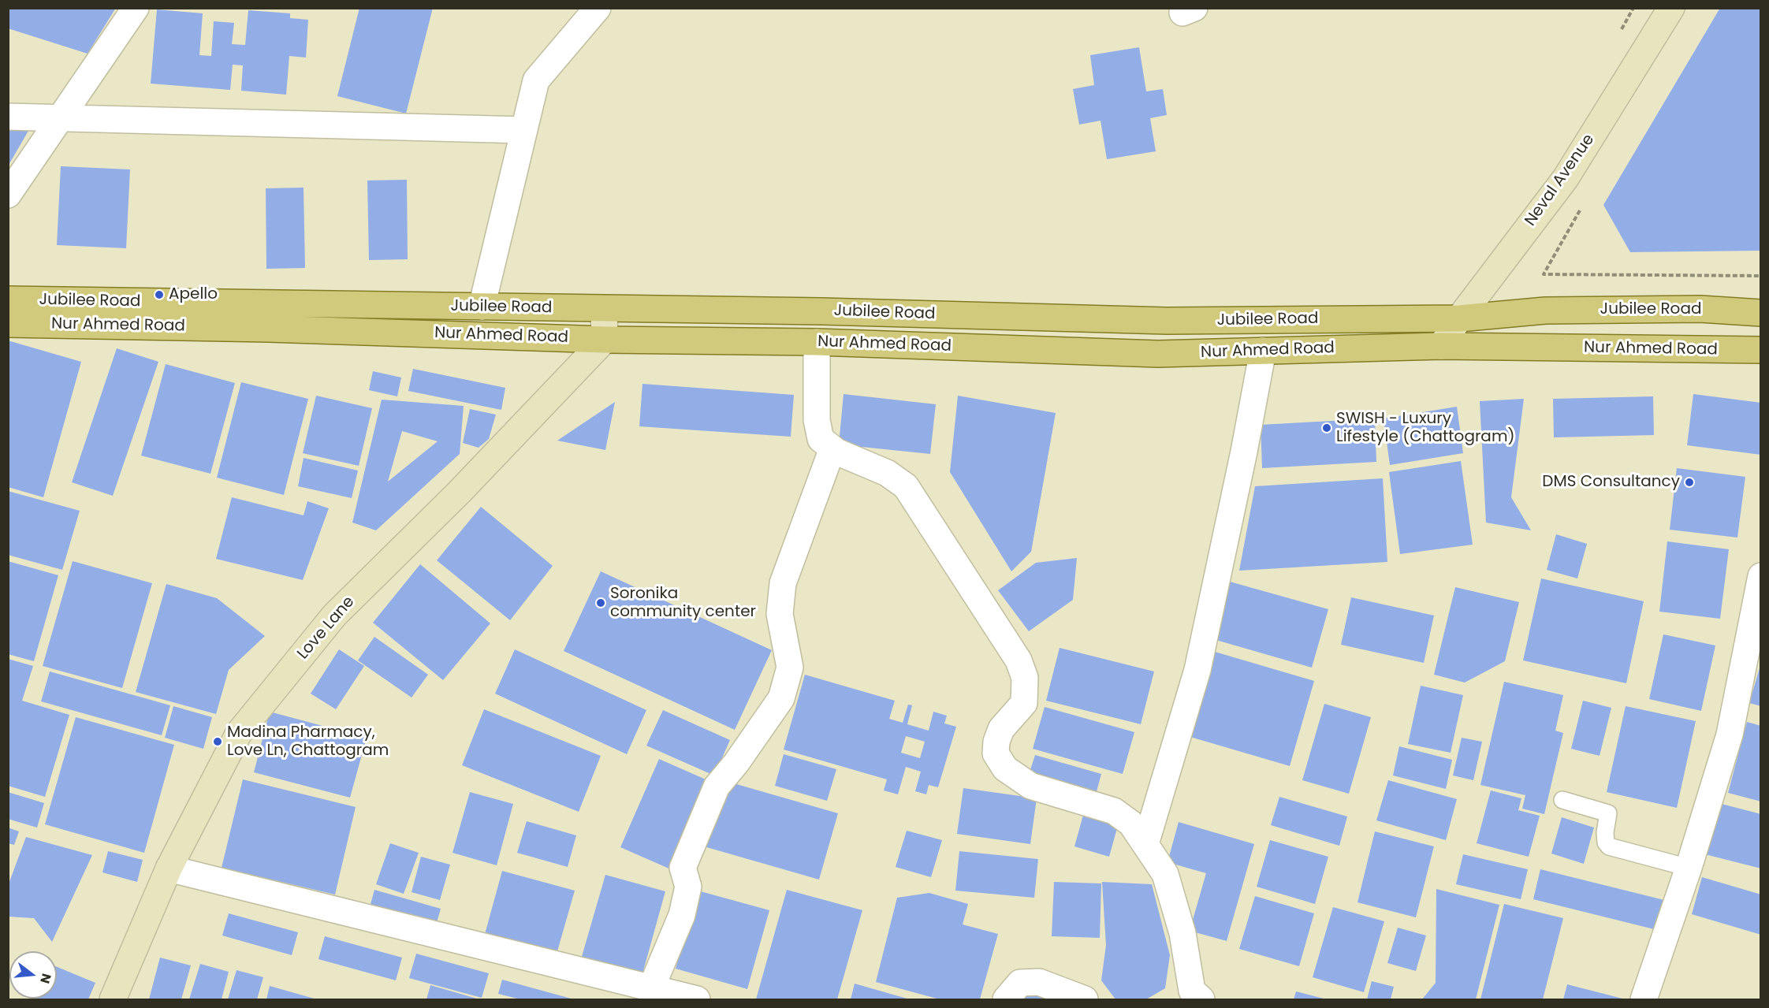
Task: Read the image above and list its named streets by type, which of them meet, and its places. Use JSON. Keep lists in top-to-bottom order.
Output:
{
  "streets": {
    "main road": [
      "Neval Avenue",
      "Jubilee Road",
      "Nur Ahmed Road",
      "Love Lane"
    ]
  },
  "crossings": [
    ["Neval Avenue", "Jubilee Road"],
    ["Neval Avenue", "Nur Ahmed Road"],
    ["Nur Ahmed Road", "Love Lane"]
  ],
  "places": [
    "Apello",
    "SWISH - Luxury Lifestyle (Chattogram)",
    "DMS Consultancy",
    "Soronika community center",
    "Madina Pharmacy, Love Ln, Chattogram"
  ],
  "north": "right"
}
